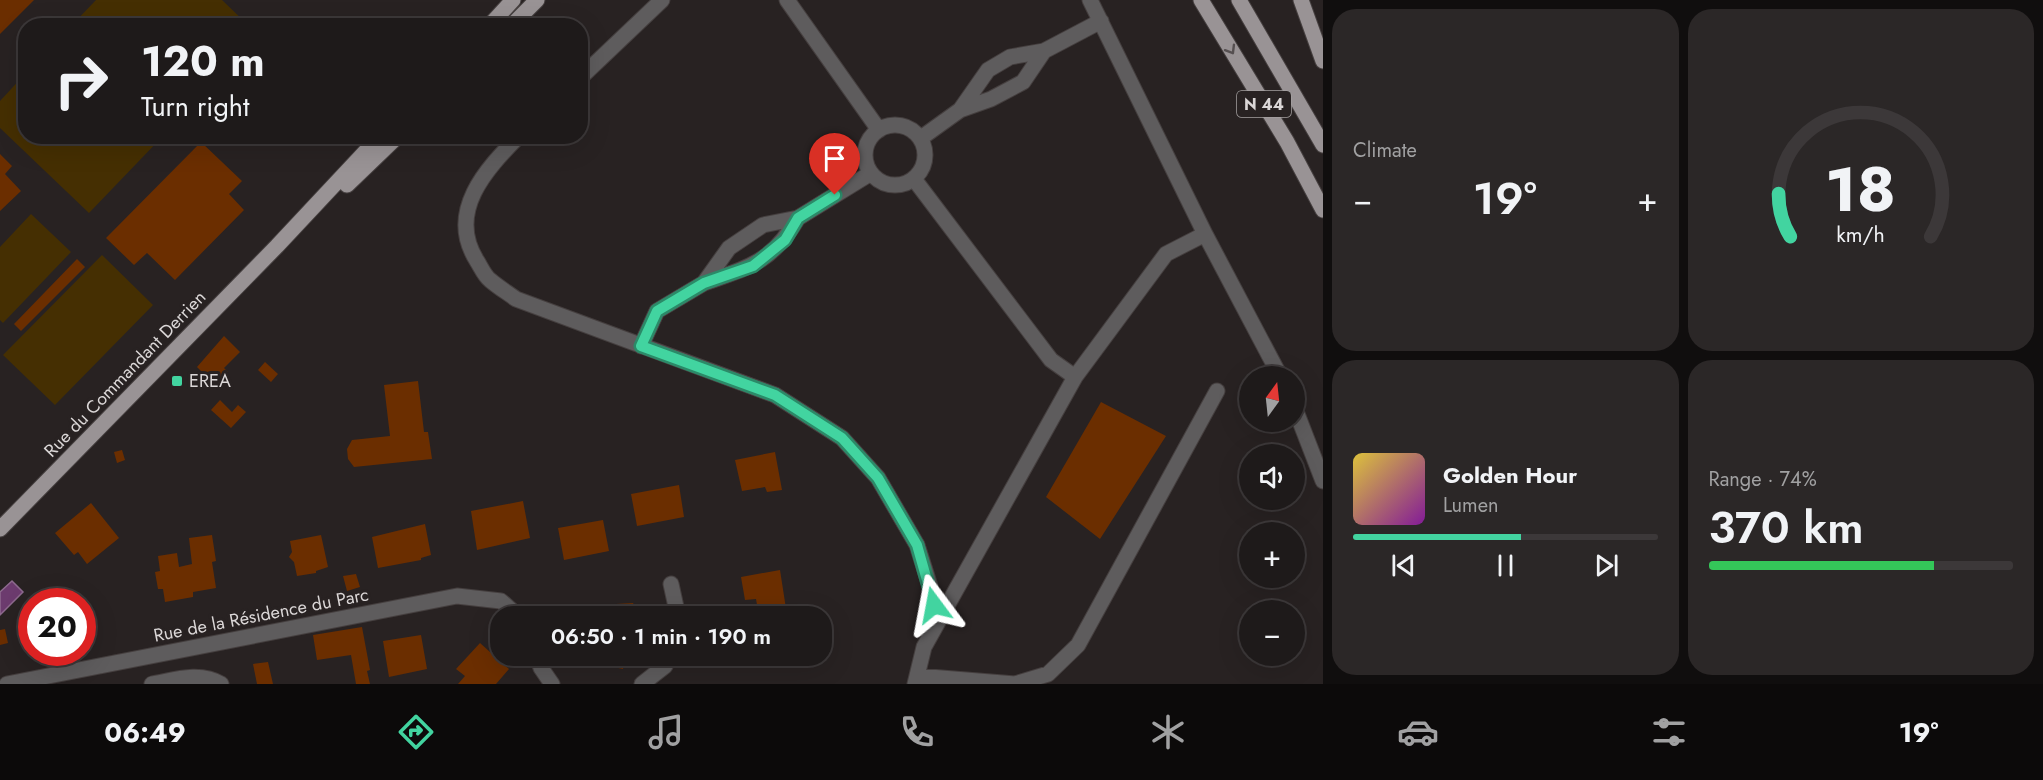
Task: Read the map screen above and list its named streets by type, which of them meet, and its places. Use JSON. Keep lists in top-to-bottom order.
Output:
{
  "streets": {
    "main road": ["N 44", "Rue du Commandant Derrien"],
    "street": ["Rue de la Résidence du Parc"]
  },
  "places": {
    "transit": ["EREA"]
  },
  "north": "top",
  "page": {
    "tile": [
      "Climate",
      ["Range · 74%", "370 km"]
    ],
    "turn": ["120 m", "Turn right"],
    "heat": ["−", "19°", "+"],
    "map_buttons": ["+", "−"],
    "song": ["Golden Hour", "Lumen"],
    "limit": "20",
    "trip": "06:50 · 1 min · 190 m",
    "tabs": ["06:49", "19°"],
    "gauge": ["18", "km/h"]
  }
}
